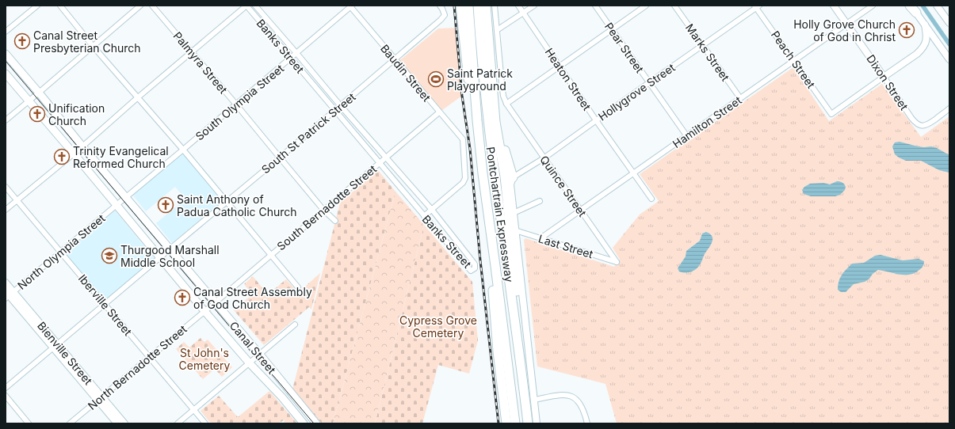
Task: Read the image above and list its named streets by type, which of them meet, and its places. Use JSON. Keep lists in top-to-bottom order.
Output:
{
  "streets": {
    "highway": ["Pontchartrain Expressway"],
    "main road": ["Canal Street"],
    "street": [
      "Banks Street",
      "Pear Street",
      "Marks Street",
      "Peach Street",
      "Palmyra Street",
      "Baudin Street",
      "Heaton Street",
      "Dixon Street",
      "Hollygrove Street",
      "South Olympia Street",
      "Hamilton Street",
      "South St Patrick Street",
      "Quince Street",
      "South Bernadotte Street",
      "Last Street",
      "North Olympia Street",
      "Iberville Street",
      "Bienville Street",
      "North Bernadotte Street"
    ]
  },
  "crossings": [
    ["Banks Street", "Baudin Street"],
    ["Banks Street", "South Olympia Street"],
    ["Banks Street", "South St Patrick Street"],
    ["Banks Street", "South Bernadotte Street"],
    ["Pear Street", "Hollygrove Street"],
    ["Pear Street", "Hamilton Street"],
    ["Marks Street", "Hollygrove Street"],
    ["Marks Street", "Hamilton Street"],
    ["Peach Street", "Dixon Street"],
    ["Peach Street", "Hollygrove Street"],
    ["Peach Street", "Hamilton Street"],
    ["Palmyra Street", "South Olympia Street"],
    ["Palmyra Street", "South St Patrick Street"],
    ["Palmyra Street", "South Bernadotte Street"],
    ["Baudin Street", "South Olympia Street"],
    ["Baudin Street", "South St Patrick Street"],
    ["Baudin Street", "South Bernadotte Street"],
    ["Heaton Street", "Hollygrove Street"],
    ["Heaton Street", "Hamilton Street"],
    ["Dixon Street", "Hamilton Street"],
    ["Hollygrove Street", "Quince Street"],
    ["South Olympia Street", "North Olympia Street"],
    ["South Olympia Street", "Canal Street"],
    ["Hamilton Street", "Quince Street"],
    ["Hamilton Street", "Last Street"],
    ["South St Patrick Street", "Iberville Street"],
    ["South St Patrick Street", "Canal Street"],
    ["South St Patrick Street", "Bienville Street"],
    ["Quince Street", "Last Street"],
    ["South Bernadotte Street", "Canal Street"],
    ["South Bernadotte Street", "North Bernadotte Street"],
    ["North Olympia Street", "Iberville Street"],
    ["North Olympia Street", "Canal Street"],
    ["North Olympia Street", "Bienville Street"],
    ["Iberville Street", "North Bernadotte Street"],
    ["Canal Street", "North Bernadotte Street"],
    ["Bienville Street", "North Bernadotte Street"]
  ],
  "parks": ["Cypress Grove Cemetery", "St John's Cemetery"],
  "places": {
    "church": [
      "Holly Grove Church of God in Christ",
      "Canal Street Presbyterian Church",
      "Unification Church",
      "Trinity Evangelical Reformed Church",
      "Saint Anthony of Padua Catholic Church",
      "Canal Street Assembly of God Church"
    ],
    "sports": ["Saint Patrick Playground"],
    "school or university": ["Thurgood Marshall Middle School"]
  }
}
